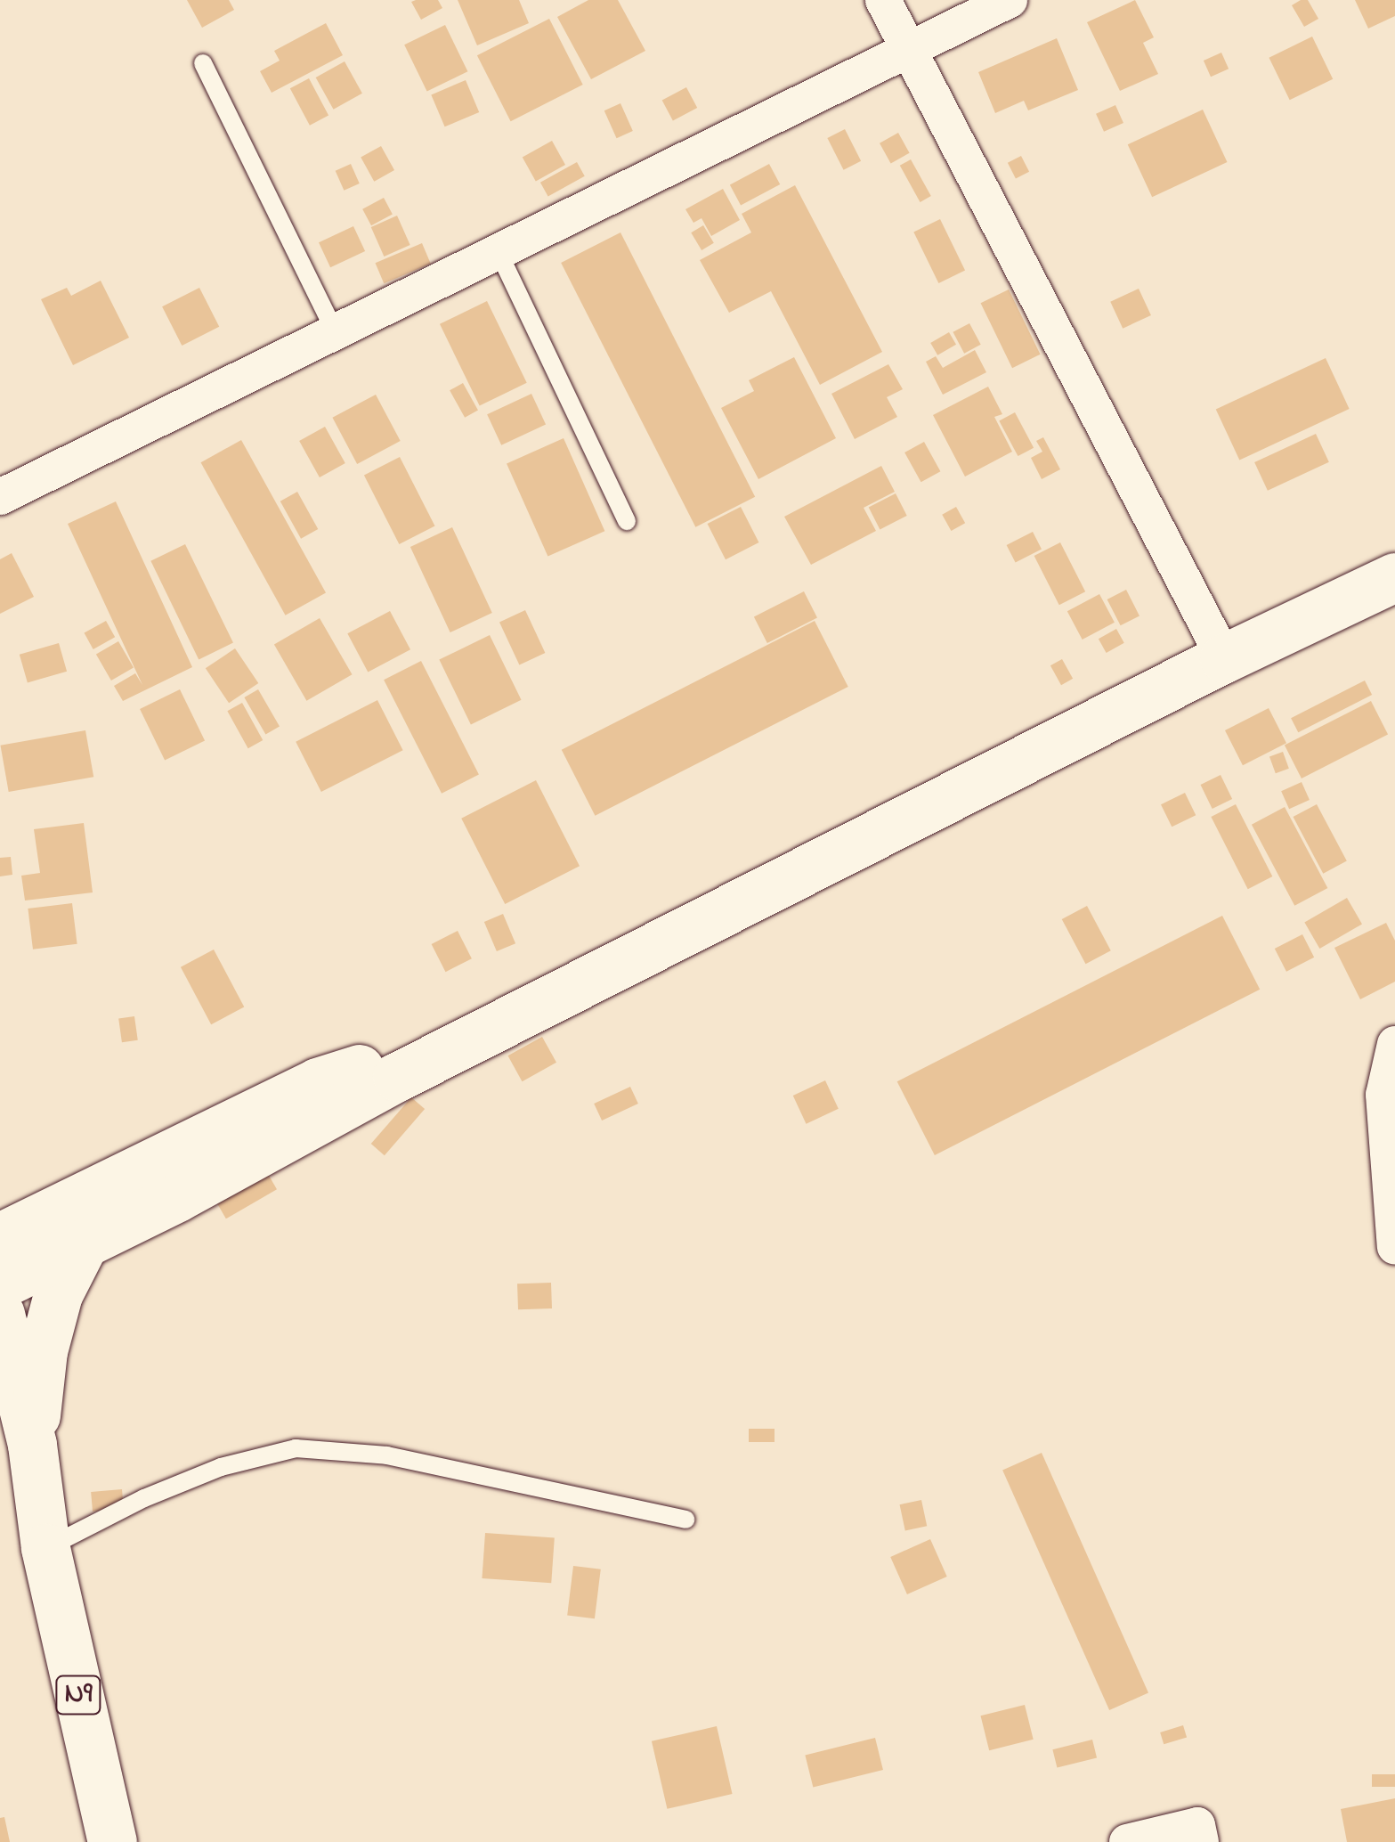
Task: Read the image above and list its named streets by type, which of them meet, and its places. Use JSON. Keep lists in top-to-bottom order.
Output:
{
  "streets": {
    "main road": ["N9"]
  }
}
